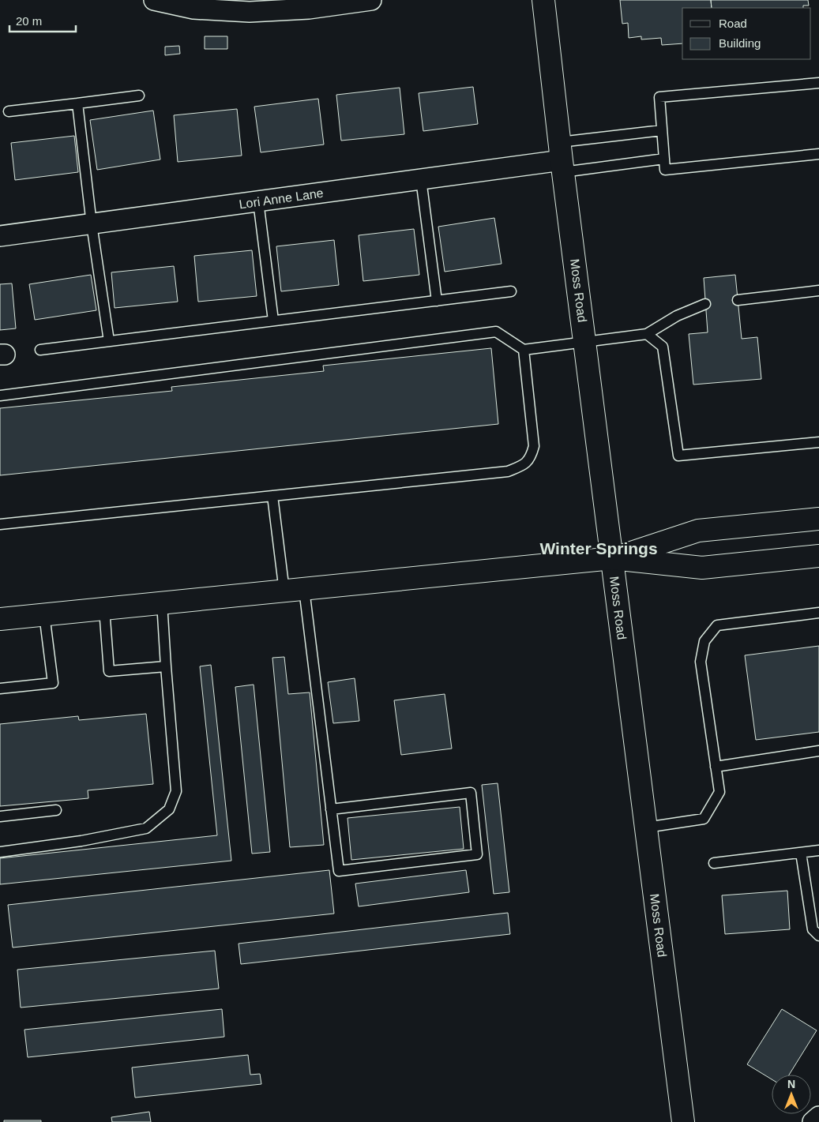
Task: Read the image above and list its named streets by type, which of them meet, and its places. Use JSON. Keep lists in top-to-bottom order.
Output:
{
  "streets": {
    "street": ["Lori Anne Lane", "Moss Road"]
  },
  "crossings": [
    ["Lori Anne Lane", "Moss Road"]
  ],
  "districts": ["Winter Springs"],
  "legend": ["Road", "Building"],
  "scale_bar": "20 m",
  "north": "top"
}
